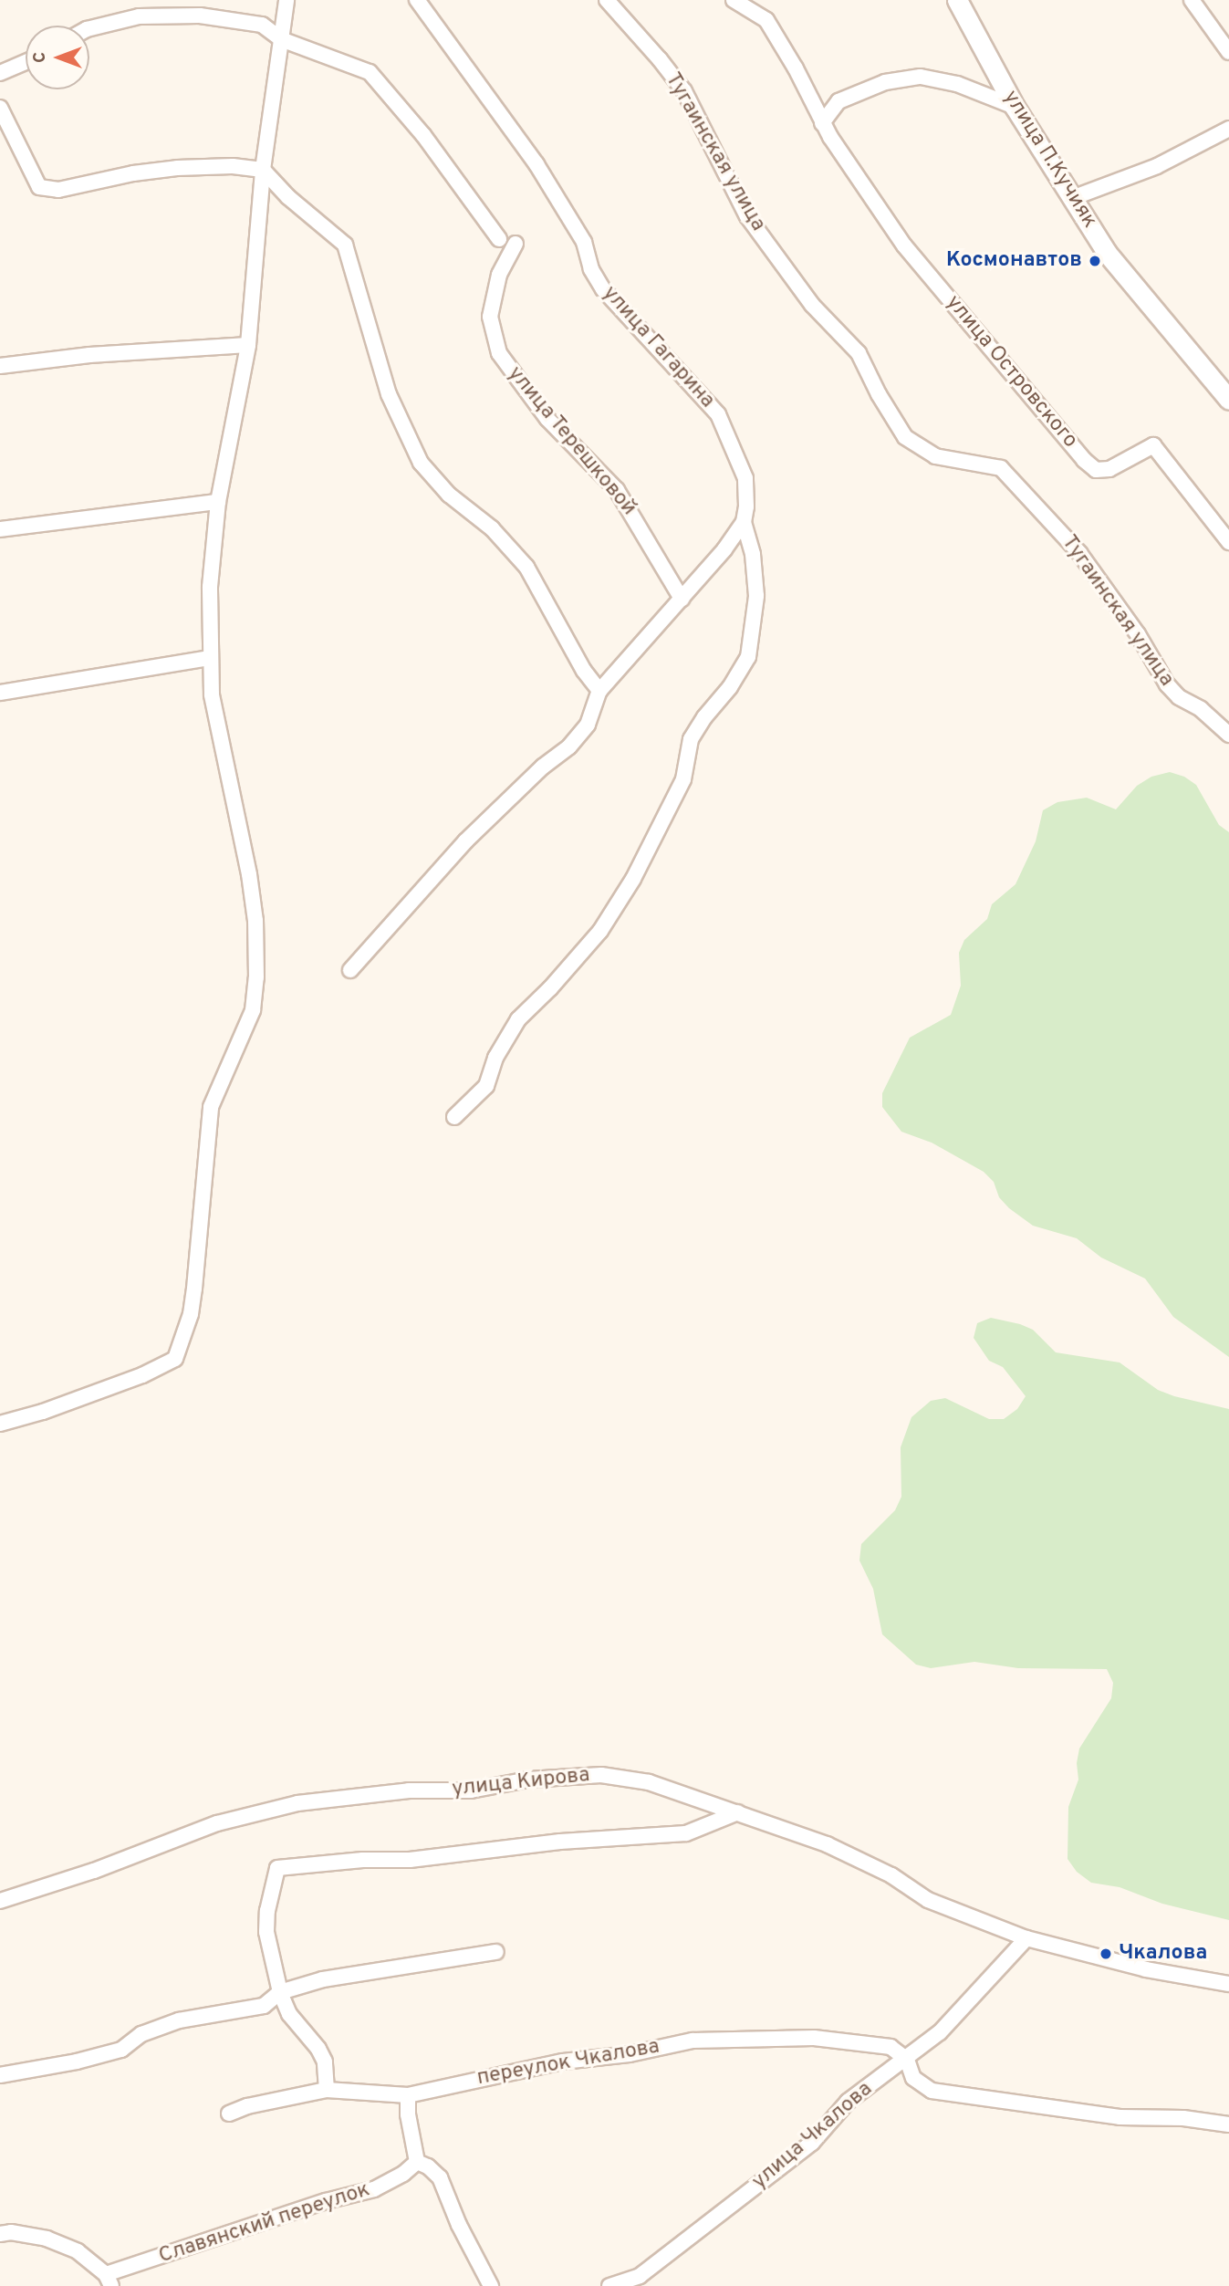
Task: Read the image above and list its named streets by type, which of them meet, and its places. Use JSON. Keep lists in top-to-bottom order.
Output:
{
  "streets": {
    "street": [
      "Тугаинская улица",
      "улица П.Кучияк",
      "улица Гагарина",
      "улица Островского",
      "улица Терешковой",
      "улица Кирова",
      "переулок Чкалова",
      "улица Чкалова",
      "Славянский переулок"
    ]
  },
  "crossings": [
    ["улица Кирова", "улица Чкалова"],
    ["переулок Чкалова", "улица Чкалова"]
  ],
  "places": ["Космонавтов", "Чкалова"],
  "north": "left"
}
